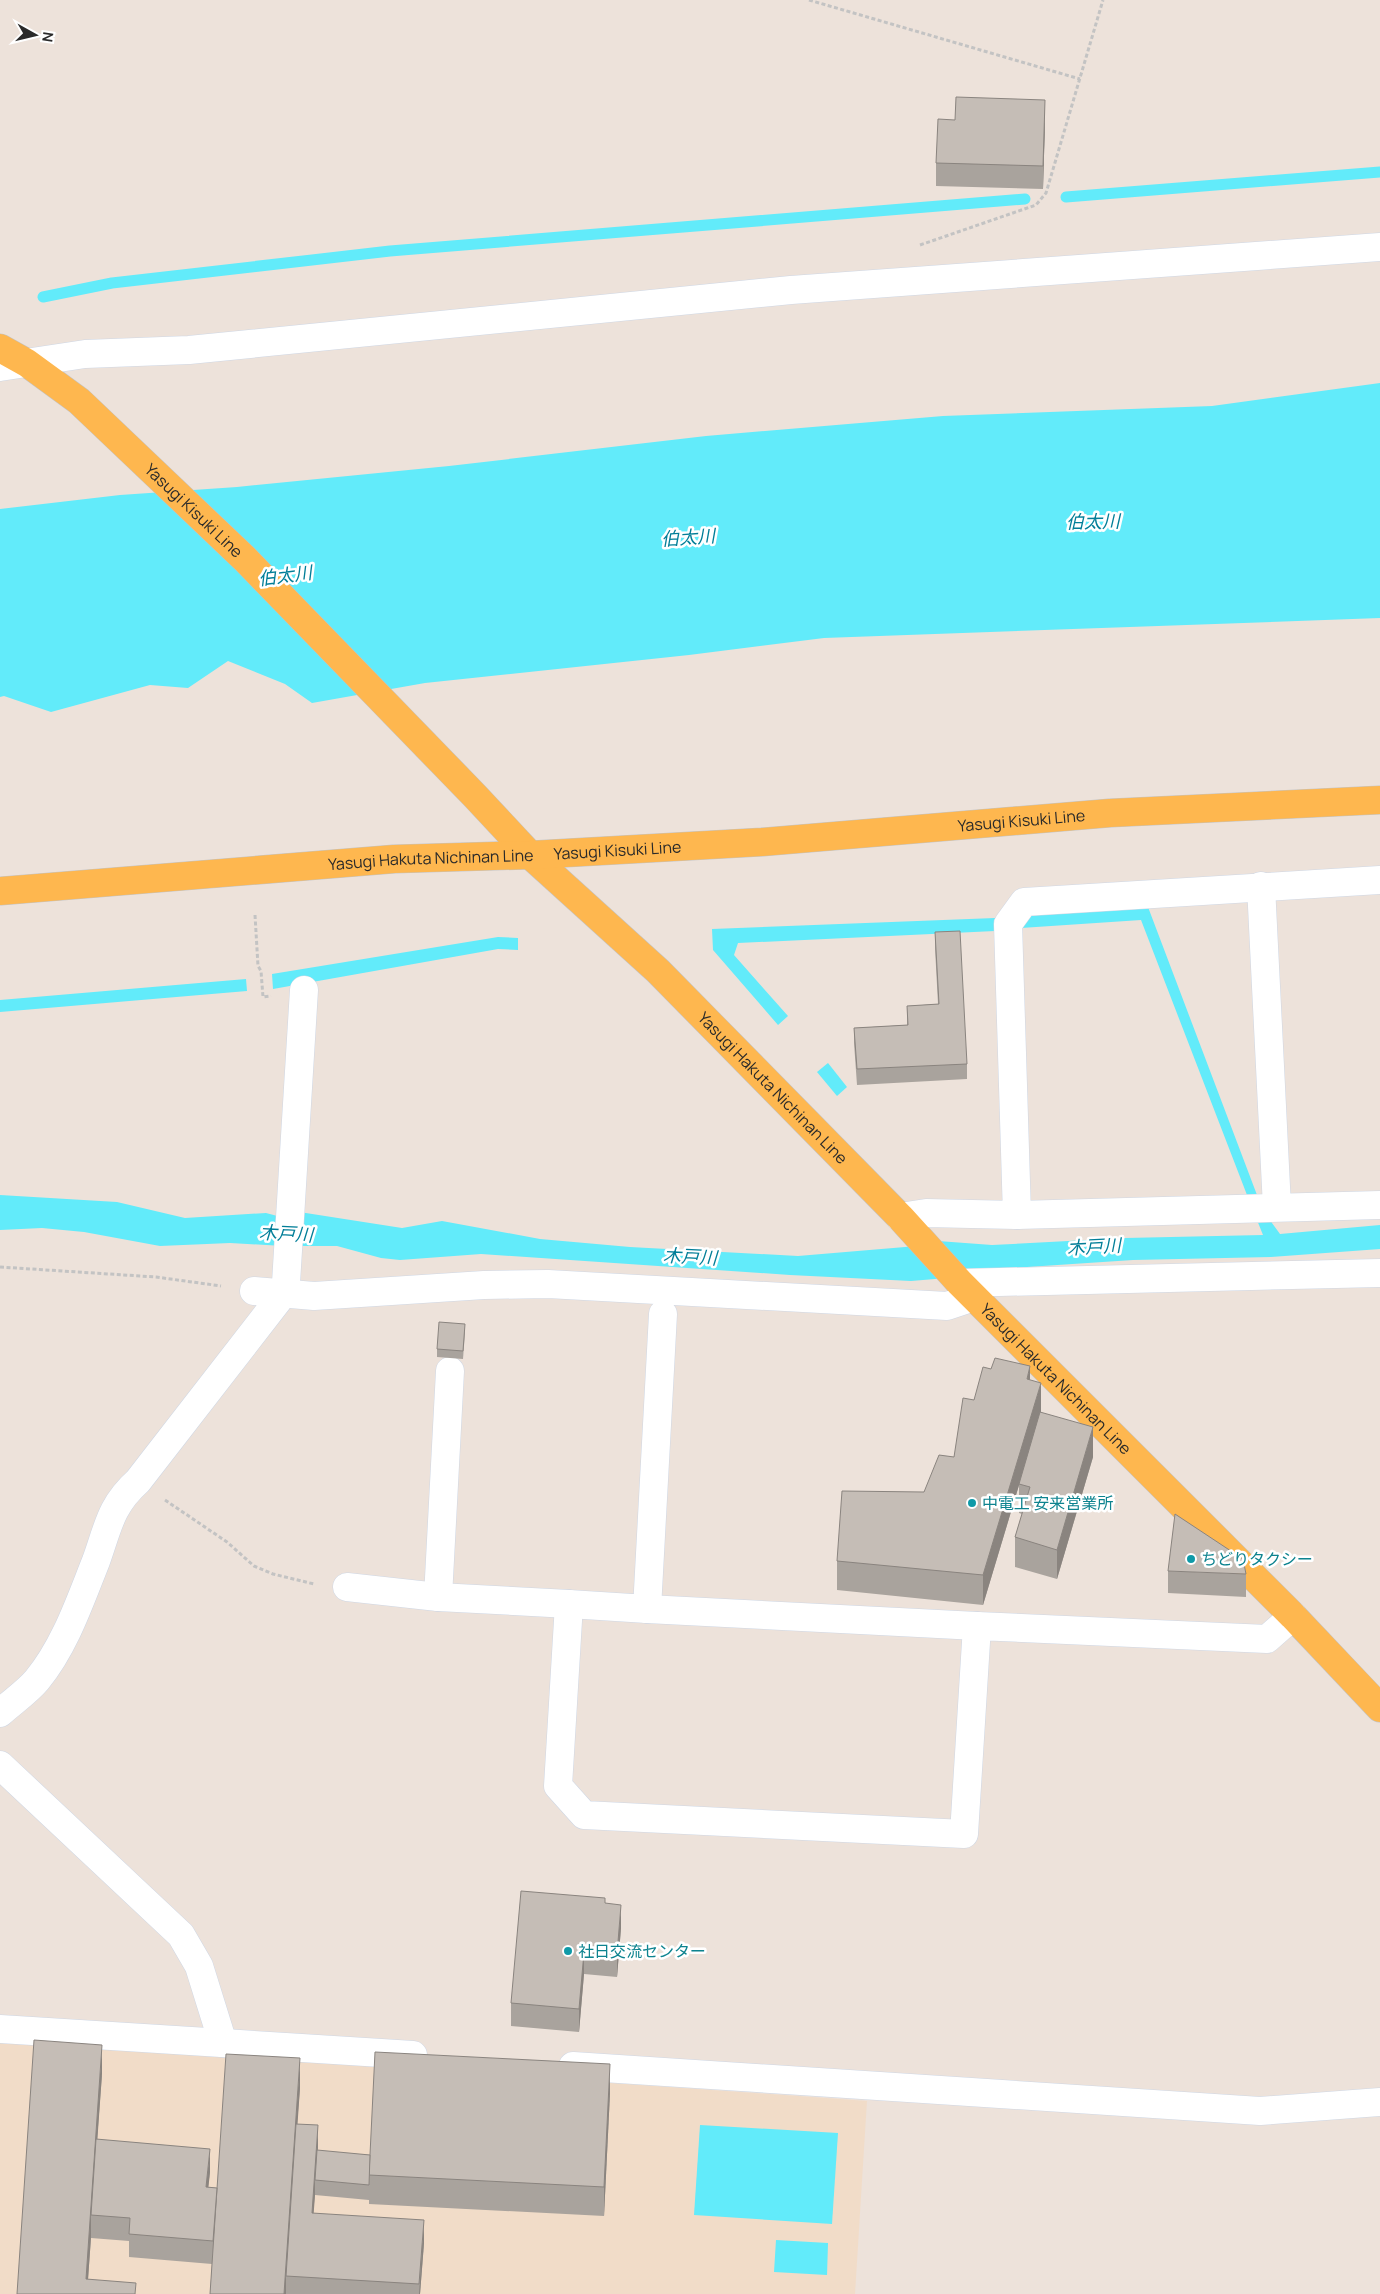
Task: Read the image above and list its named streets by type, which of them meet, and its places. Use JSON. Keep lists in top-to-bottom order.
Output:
{
  "streets": {
    "main road": ["Yasugi Kisuki Line", "Yasugi Hakuta Nichinan Line"]
  },
  "crossings": [
    ["Yasugi Kisuki Line", "Yasugi Hakuta Nichinan Line"]
  ],
  "water": ["伯太川", "木戸川"],
  "places": ["中電工 安来営業所", "ちどりタクシー", "社日交流センター"],
  "north": "right"
}
